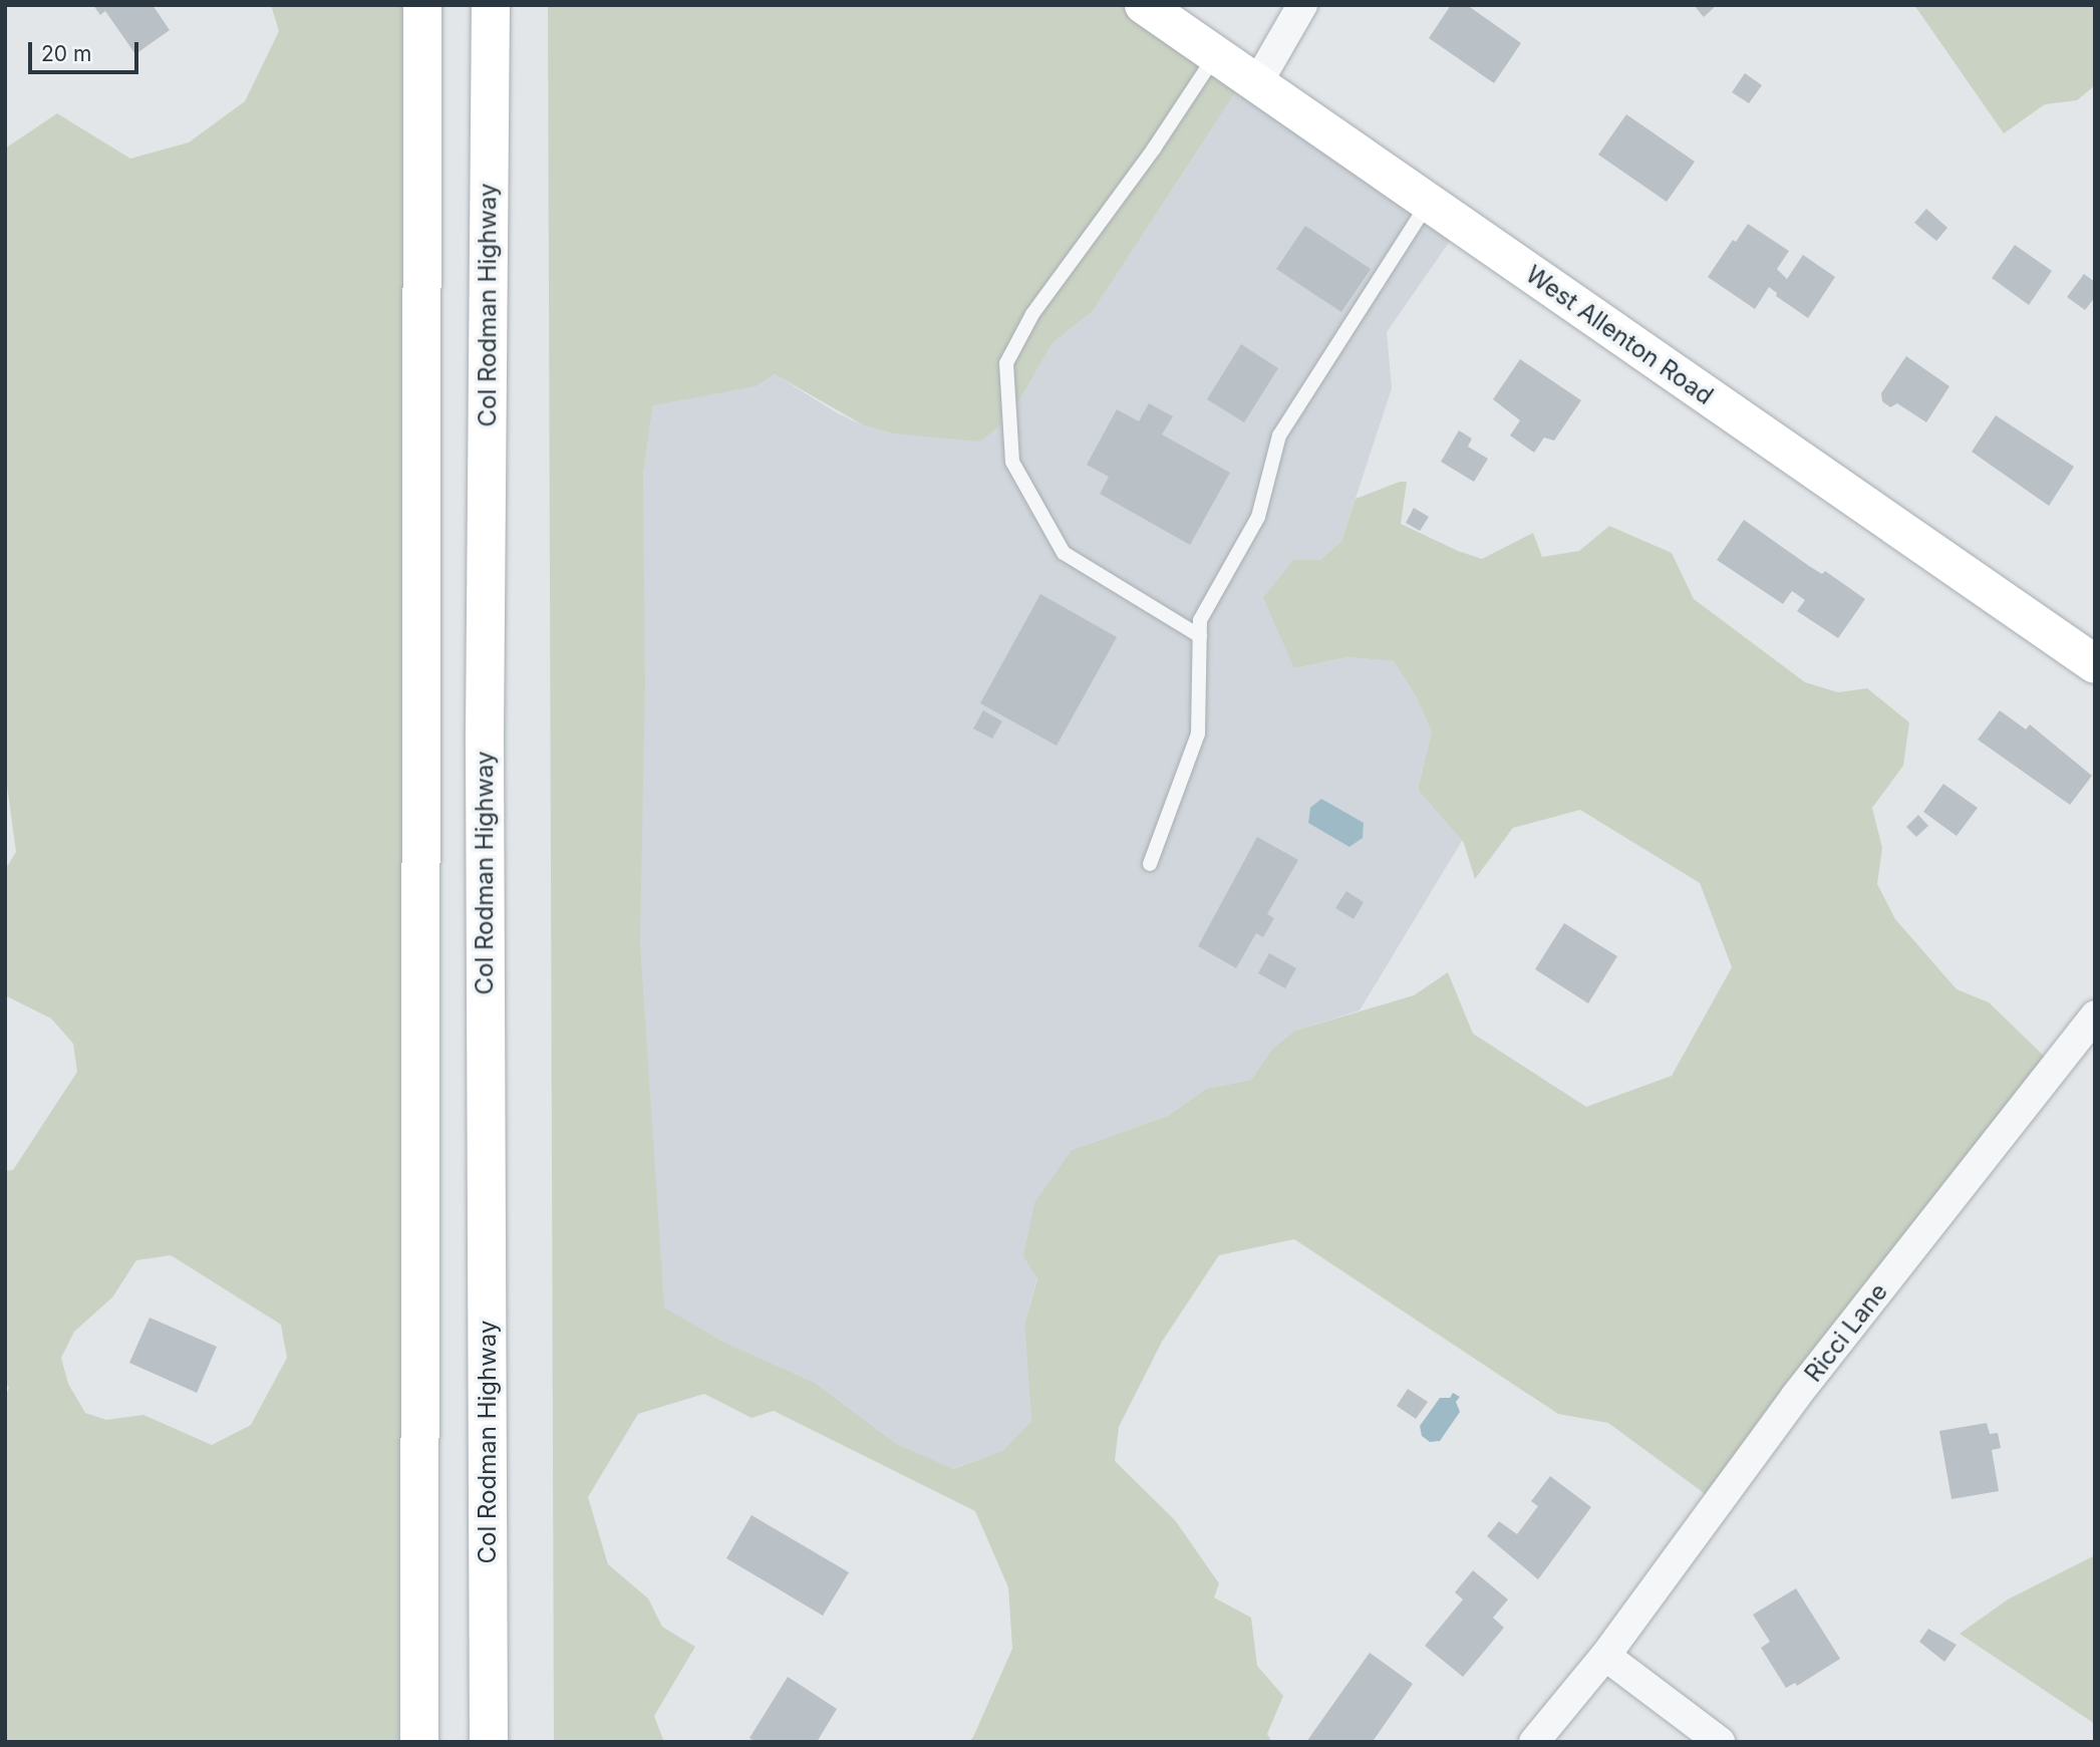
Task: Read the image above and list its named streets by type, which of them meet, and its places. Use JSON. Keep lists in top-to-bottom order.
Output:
{
  "streets": {
    "main road": ["Col Rodman Highway", "West Allenton Road"],
    "street": ["Ricci Lane"]
  },
  "scale_bar": "20 m"
}
